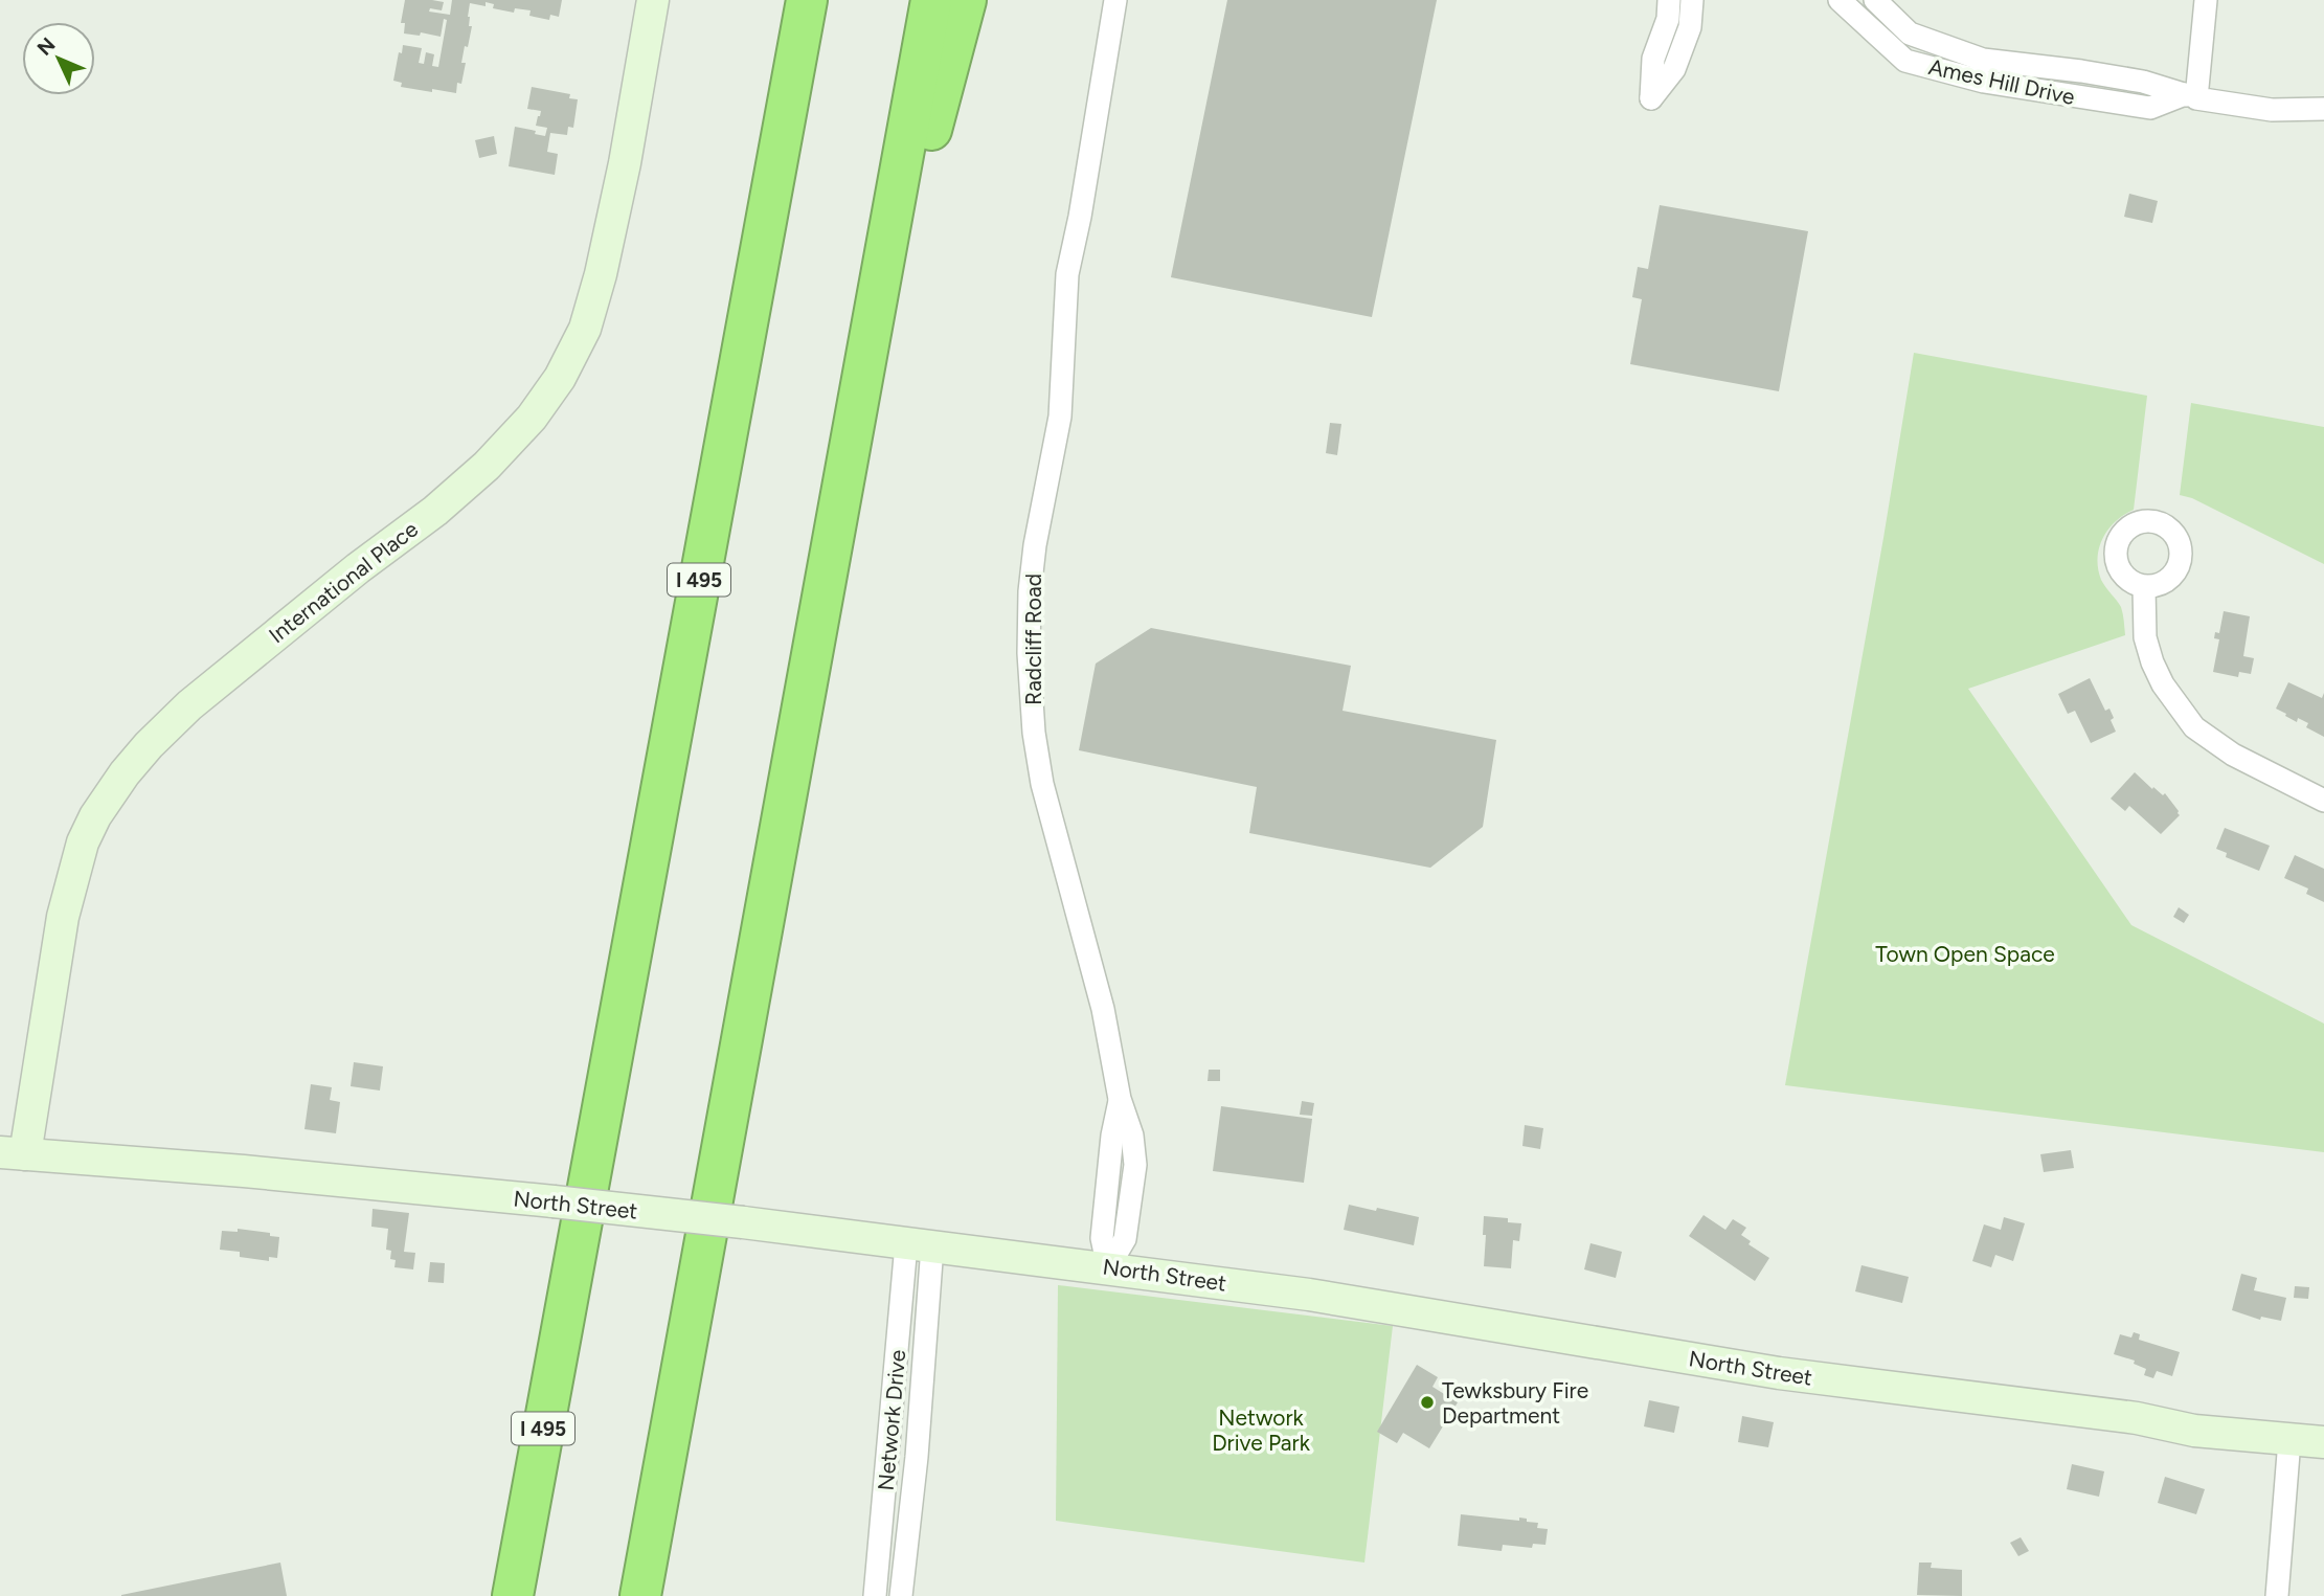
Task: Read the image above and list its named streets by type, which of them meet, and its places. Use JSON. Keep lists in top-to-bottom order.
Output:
{
  "streets": {
    "highway": ["I 495"],
    "main road": ["International Place", "North Street"],
    "street": ["Ames Hill Drive", "Radcliff Road", "Network Drive"]
  },
  "crossings": [
    ["International Place", "North Street"],
    ["Radcliff Road", "North Street"],
    ["North Street", "Network Drive"]
  ],
  "parks": ["Town Open Space", "Network Drive Park"],
  "places": ["Tewksbury Fire Department"],
  "north": "top left"
}
